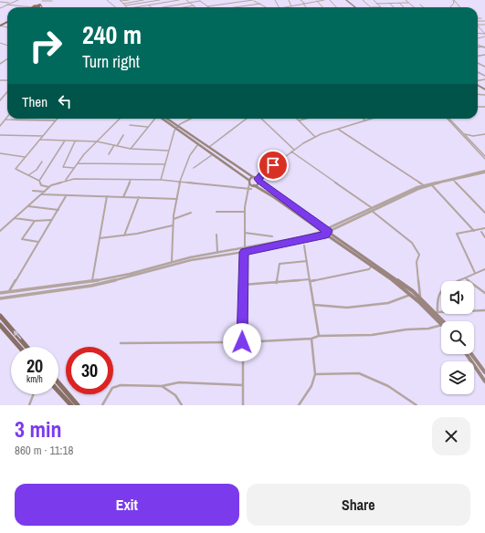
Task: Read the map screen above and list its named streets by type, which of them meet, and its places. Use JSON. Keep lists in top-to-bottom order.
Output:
{
  "page": {
    "turn": ["240 m", "Turn right"],
    "then": "Then",
    "speed": "20 km/h",
    "limit": "30",
    "heading": ["3 min", "860 m · 11:18"],
    "buttons": ["Exit", "Share"]
  }
}
